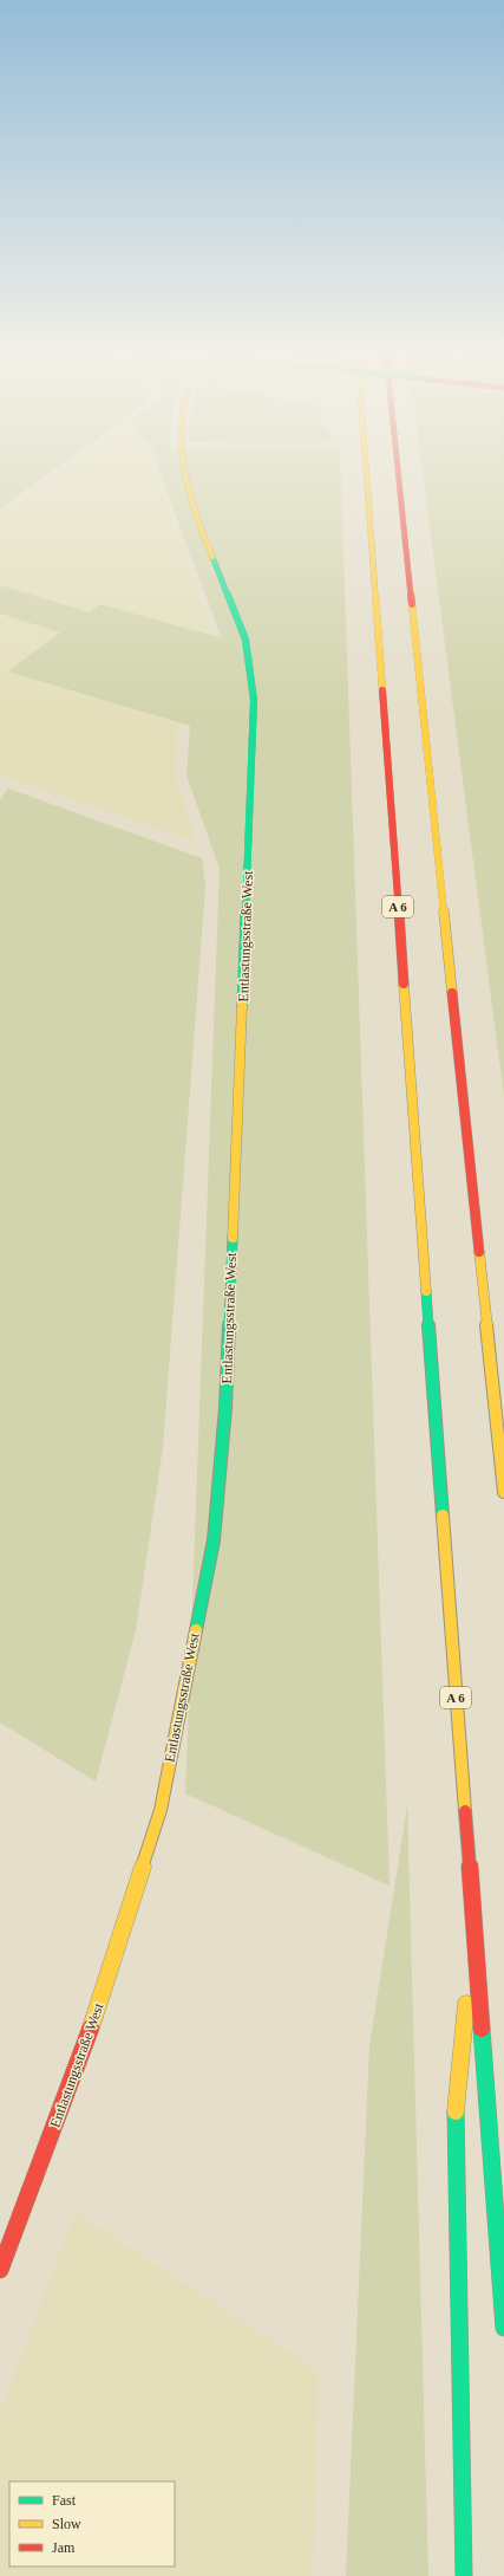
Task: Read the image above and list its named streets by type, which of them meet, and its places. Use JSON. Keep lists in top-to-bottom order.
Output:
{
  "streets": {
    "main road": ["A 6", "Entlastungsstraße West"]
  },
  "legend": ["Fast", "Slow", "Jam"]
}
